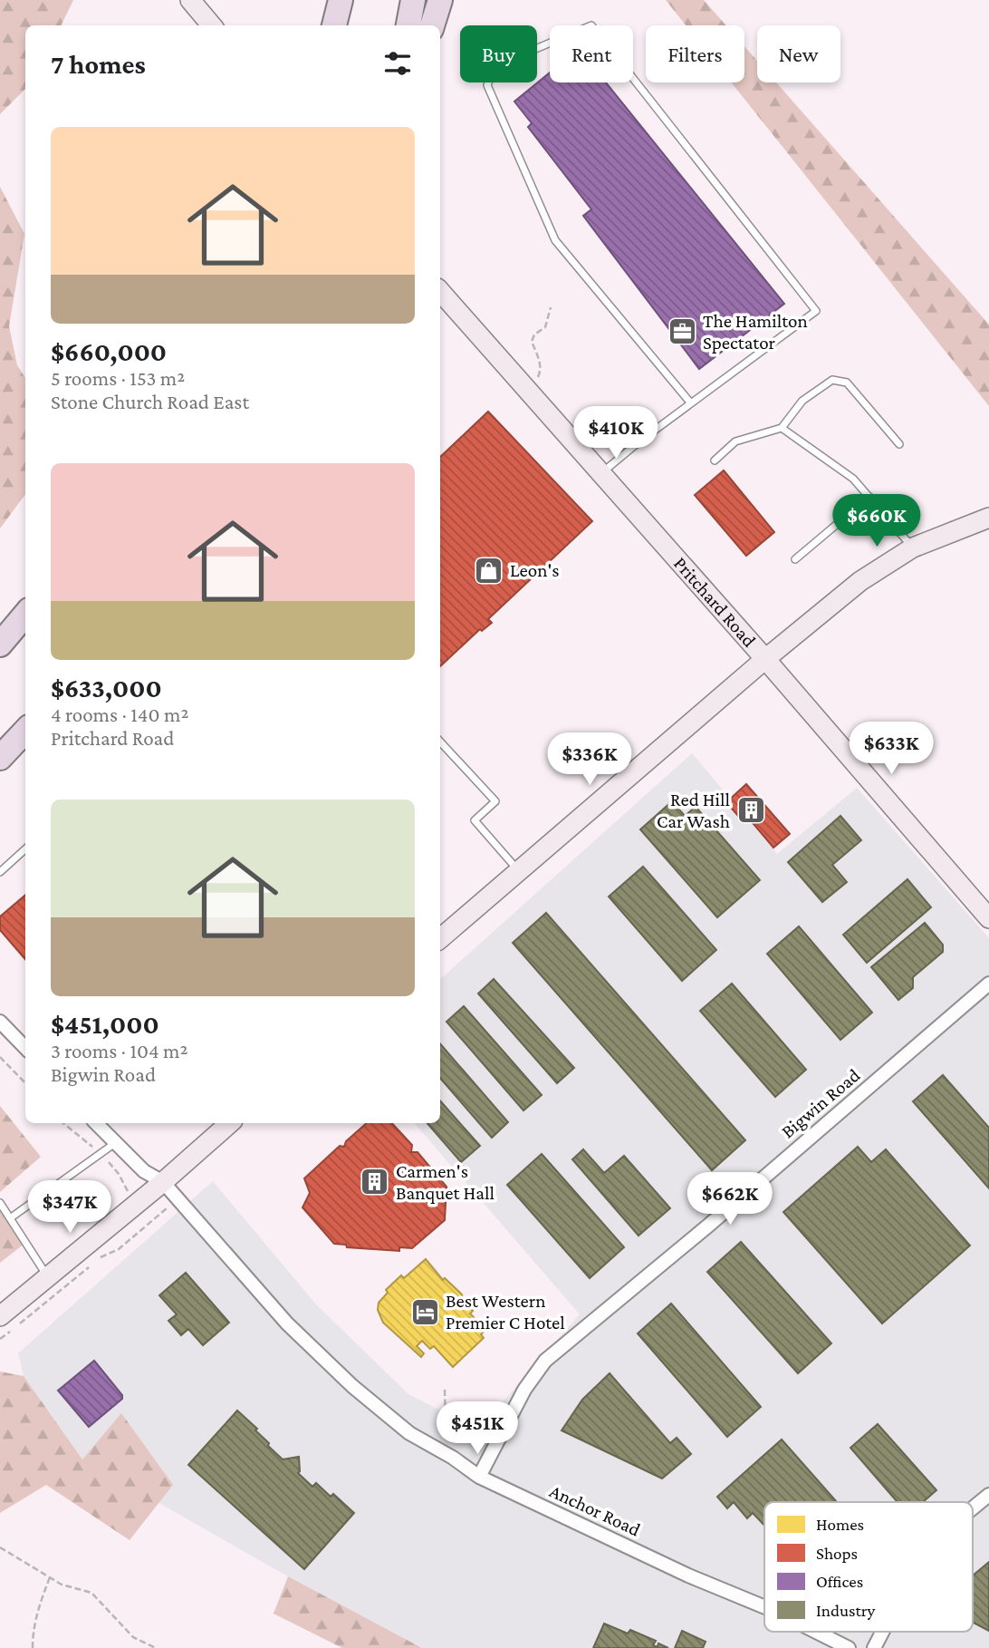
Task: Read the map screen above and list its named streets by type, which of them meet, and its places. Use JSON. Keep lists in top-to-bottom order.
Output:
{
  "streets": {
    "main road": ["Pritchard Road"],
    "street": ["Bigwin Road", "Anchor Road"]
  },
  "crossings": [
    ["Bigwin Road", "Anchor Road"]
  ],
  "places": {
    "office": ["The Hamilton Spectator"],
    "shop": ["Leon's"],
    "building": ["Red Hill Car Wash", "Carmen's Banquet Hall"],
    "hotel": ["Best Western Premier C Hotel"]
  },
  "legend": [
    "Homes",
    "Shops",
    "Offices",
    "Industry"
  ],
  "page": {
    "chip": [
      "Buy",
      "Rent",
      "Filters",
      "New"
    ],
    "heading": "7 homes",
    "list": [
      {
        "name": "$660,000",
        "note": "5 rooms · 153 m² · Stone Church Road East"
      },
      {
        "name": "$633,000",
        "note": "4 rooms · 140 m² · Pritchard Road"
      },
      {
        "name": "$451,000",
        "note": "3 rooms · 104 m² · Bigwin Road"
      }
    ],
    "price": [
      "$410K",
      "$660K",
      "$633K",
      "$336K",
      "$662K",
      "$347K",
      "$451K"
    ]
  }
}
